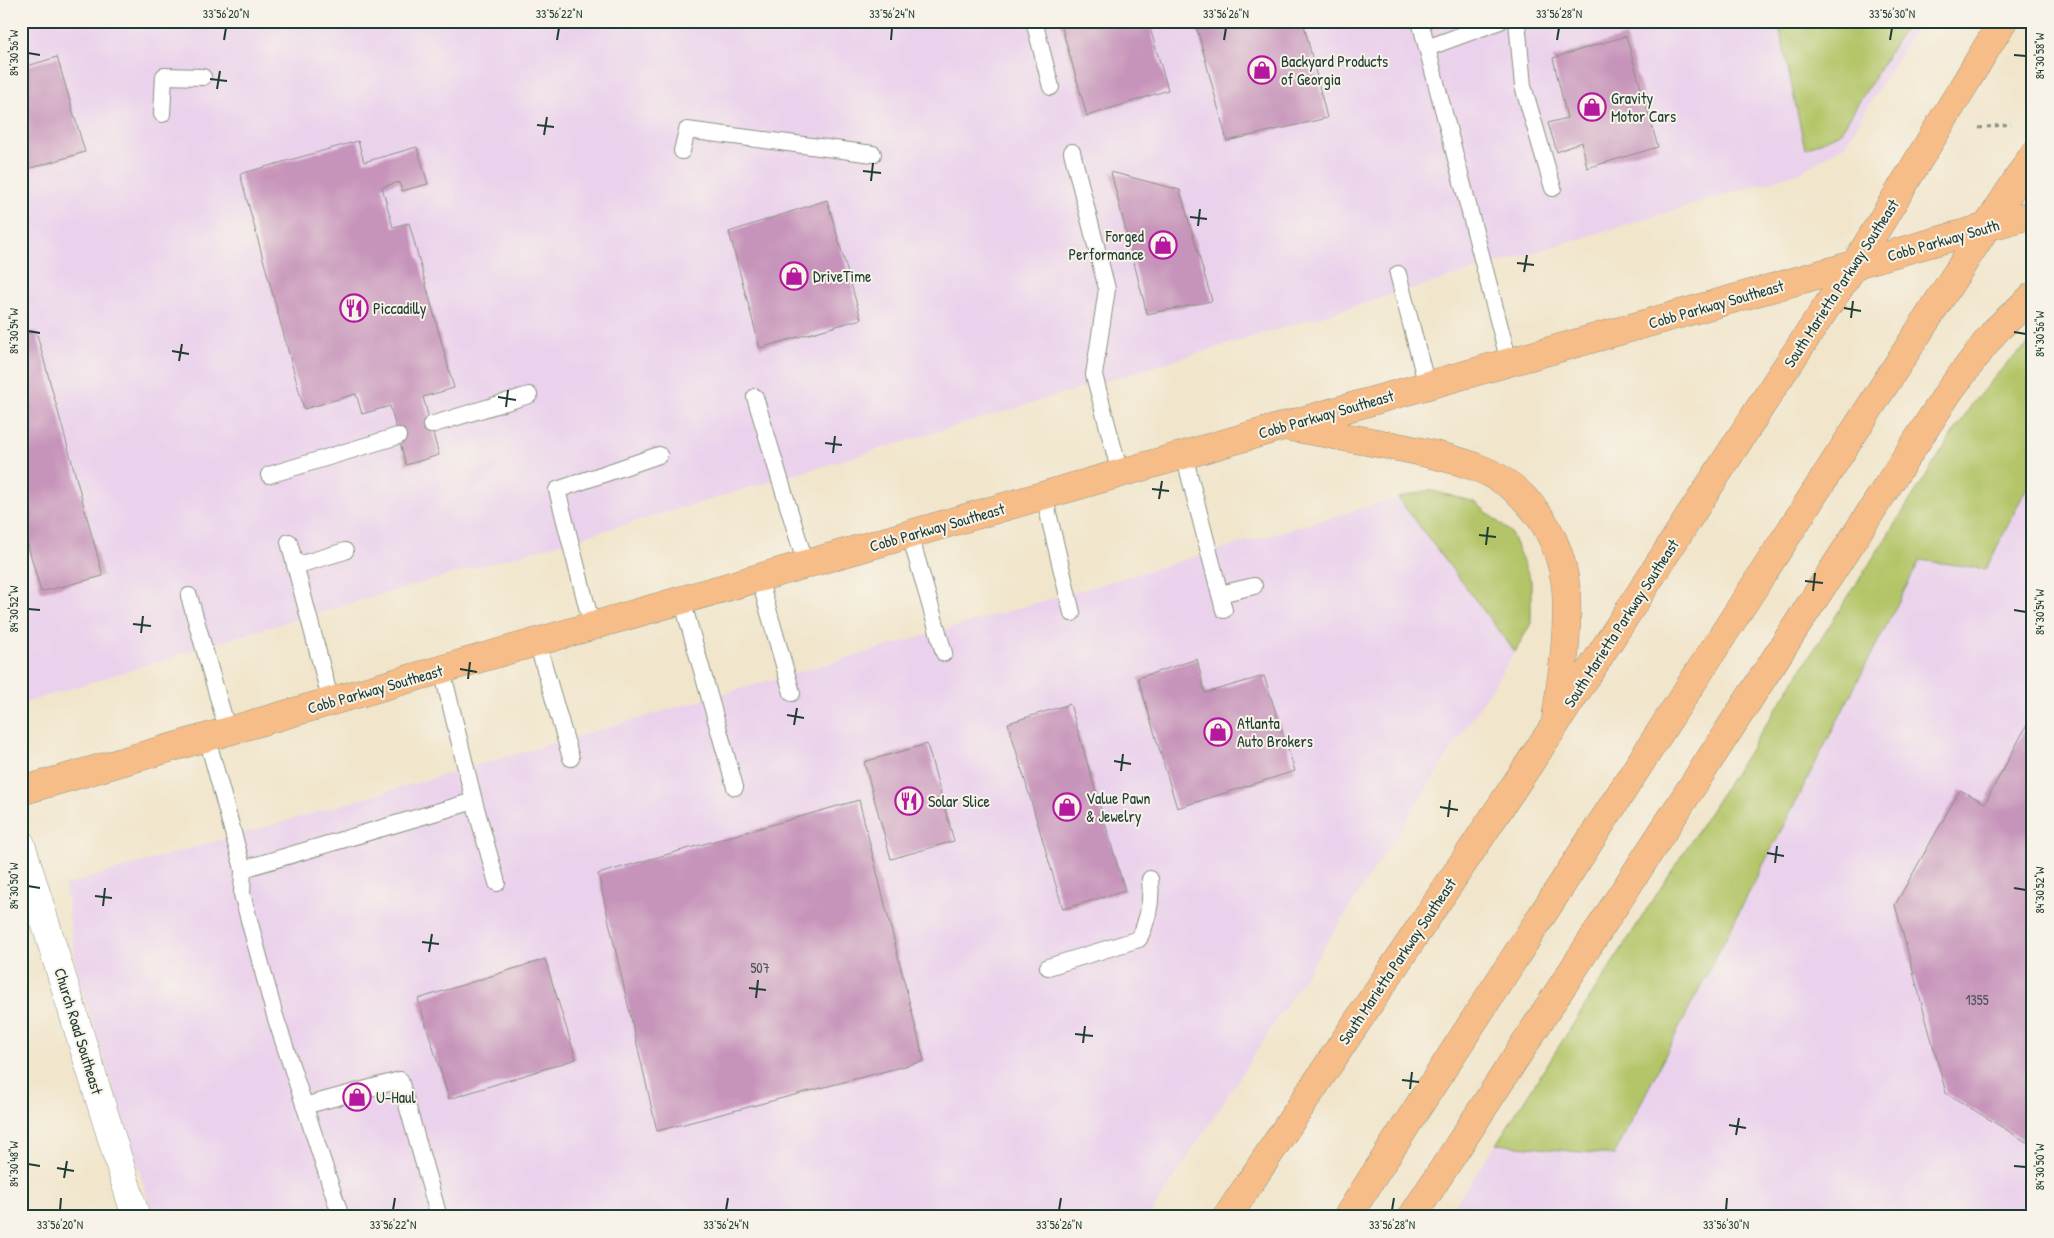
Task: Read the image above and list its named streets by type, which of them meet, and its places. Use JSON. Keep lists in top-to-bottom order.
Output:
{
  "streets": {
    "main road": ["Cobb Parkway South", "South Marietta Parkway Southeast", "Cobb Parkway Southeast"],
    "street": ["Church Road Southeast"]
  },
  "crossings": [
    ["Cobb Parkway South", "South Marietta Parkway Southeast"],
    ["Cobb Parkway South", "Cobb Parkway Southeast"],
    ["South Marietta Parkway Southeast", "Cobb Parkway Southeast"]
  ],
  "places": {
    "shop": [
      "Backyard Products of Georgia",
      "Gravity Motor Cars",
      "Forged Performance",
      "DriveTime",
      "Atlanta Auto Brokers",
      "Value Pawn & Jewelry",
      "U-Haul"
    ],
    "restaurant": ["Piccadilly", "Solar Slice"]
  },
  "house_numbers": ["507", "1355"],
  "coordinates": [
    "33°56'20\"N",
    "33°56'22\"N",
    "33°56'24\"N",
    "33°56'26\"N",
    "33°56'28\"N",
    "33°56'30\"N",
    "84°30'56\"W",
    "84°30'58\"W",
    "84°30'54\"W",
    "84°30'52\"W",
    "84°30'50\"W",
    "84°30'48\"W"
  ]
}
